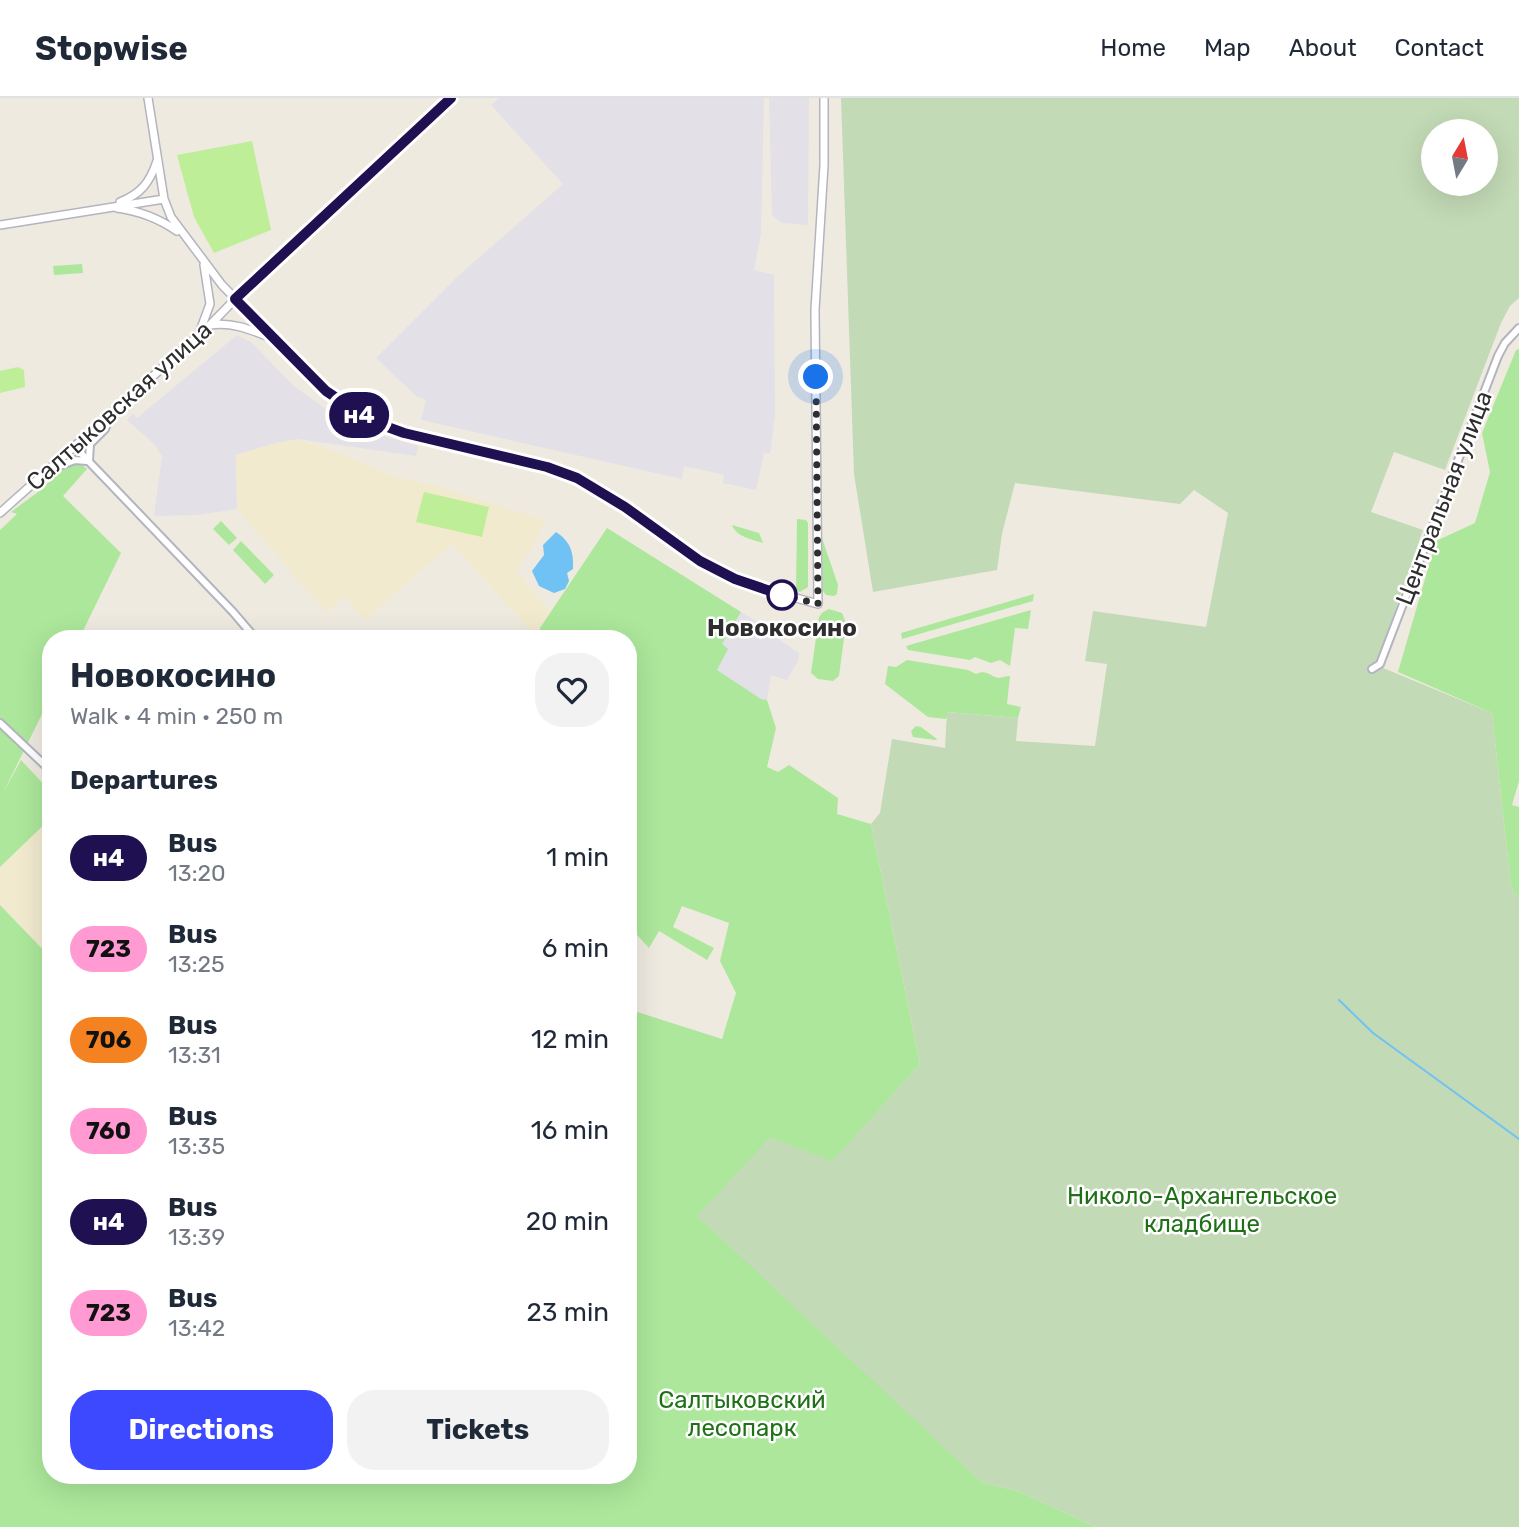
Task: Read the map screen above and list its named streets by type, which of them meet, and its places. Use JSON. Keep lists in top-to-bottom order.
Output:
{
  "streets": {
    "street": ["Салтыковская улица", "Центральная улица"]
  },
  "parks": ["Николо-Архангельское кладбище", "Салтыковский лесопарк"],
  "places": ["Новокосино"],
  "lines": ["bus line н4"],
  "north": "top",
  "page": {
    "header": "Stopwise",
    "nav": [
      "Home",
      "Map",
      "About",
      "Contact"
    ],
    "on_map": "н4",
    "heading": [
      ["Новокосино", "Walk · 4 min · 250 m"],
      "Departures"
    ],
    "list": [
      {
        "mark": "н4",
        "name": "Bus",
        "note": "13:20",
        "value": "1 min"
      },
      {
        "mark": "723",
        "name": "Bus",
        "note": "13:25",
        "value": "6 min"
      },
      {
        "mark": "706",
        "name": "Bus",
        "note": "13:31",
        "value": "12 min"
      },
      {
        "mark": "760",
        "name": "Bus",
        "note": "13:35",
        "value": "16 min"
      },
      {
        "mark": "н4",
        "name": "Bus",
        "note": "13:39",
        "value": "20 min"
      },
      {
        "mark": "723",
        "name": "Bus",
        "note": "13:42",
        "value": "23 min"
      }
    ],
    "buttons": ["Directions", "Tickets"]
  }
}
